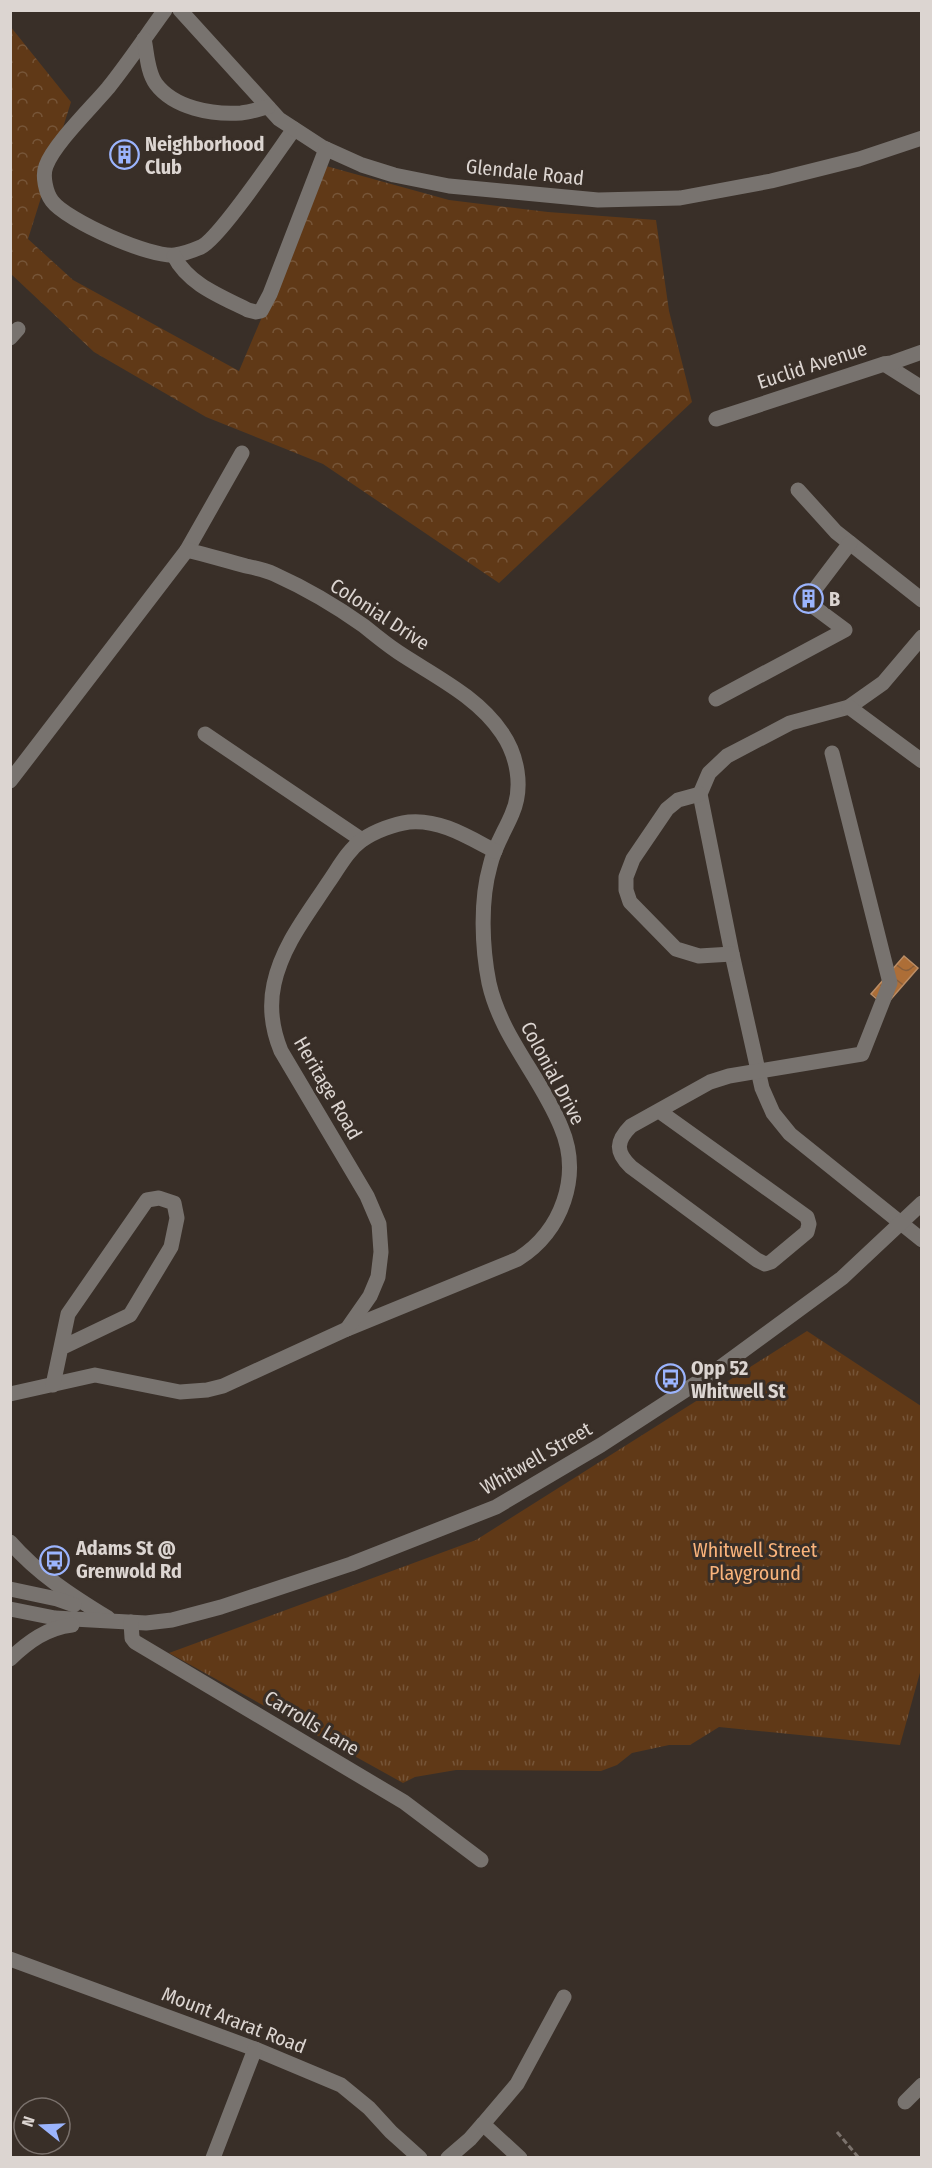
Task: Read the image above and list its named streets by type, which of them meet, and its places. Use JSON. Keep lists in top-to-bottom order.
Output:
{
  "streets": {
    "street": [
      "Glendale Road",
      "Euclid Avenue",
      "Colonial Drive",
      "Heritage Road",
      "Whitwell Street",
      "Carrolls Lane",
      "Mount Ararat Road"
    ]
  },
  "crossings": [
    ["Colonial Drive", "Heritage Road"],
    ["Whitwell Street", "Carrolls Lane"]
  ],
  "parks": ["Whitwell Street Playground"],
  "places": {
    "building": ["Neighborhood Club", "B"],
    "bus stop": ["Opp 52 Whitwell St", "Adams St @ Grenwold Rd"]
  },
  "north": "left"
}
